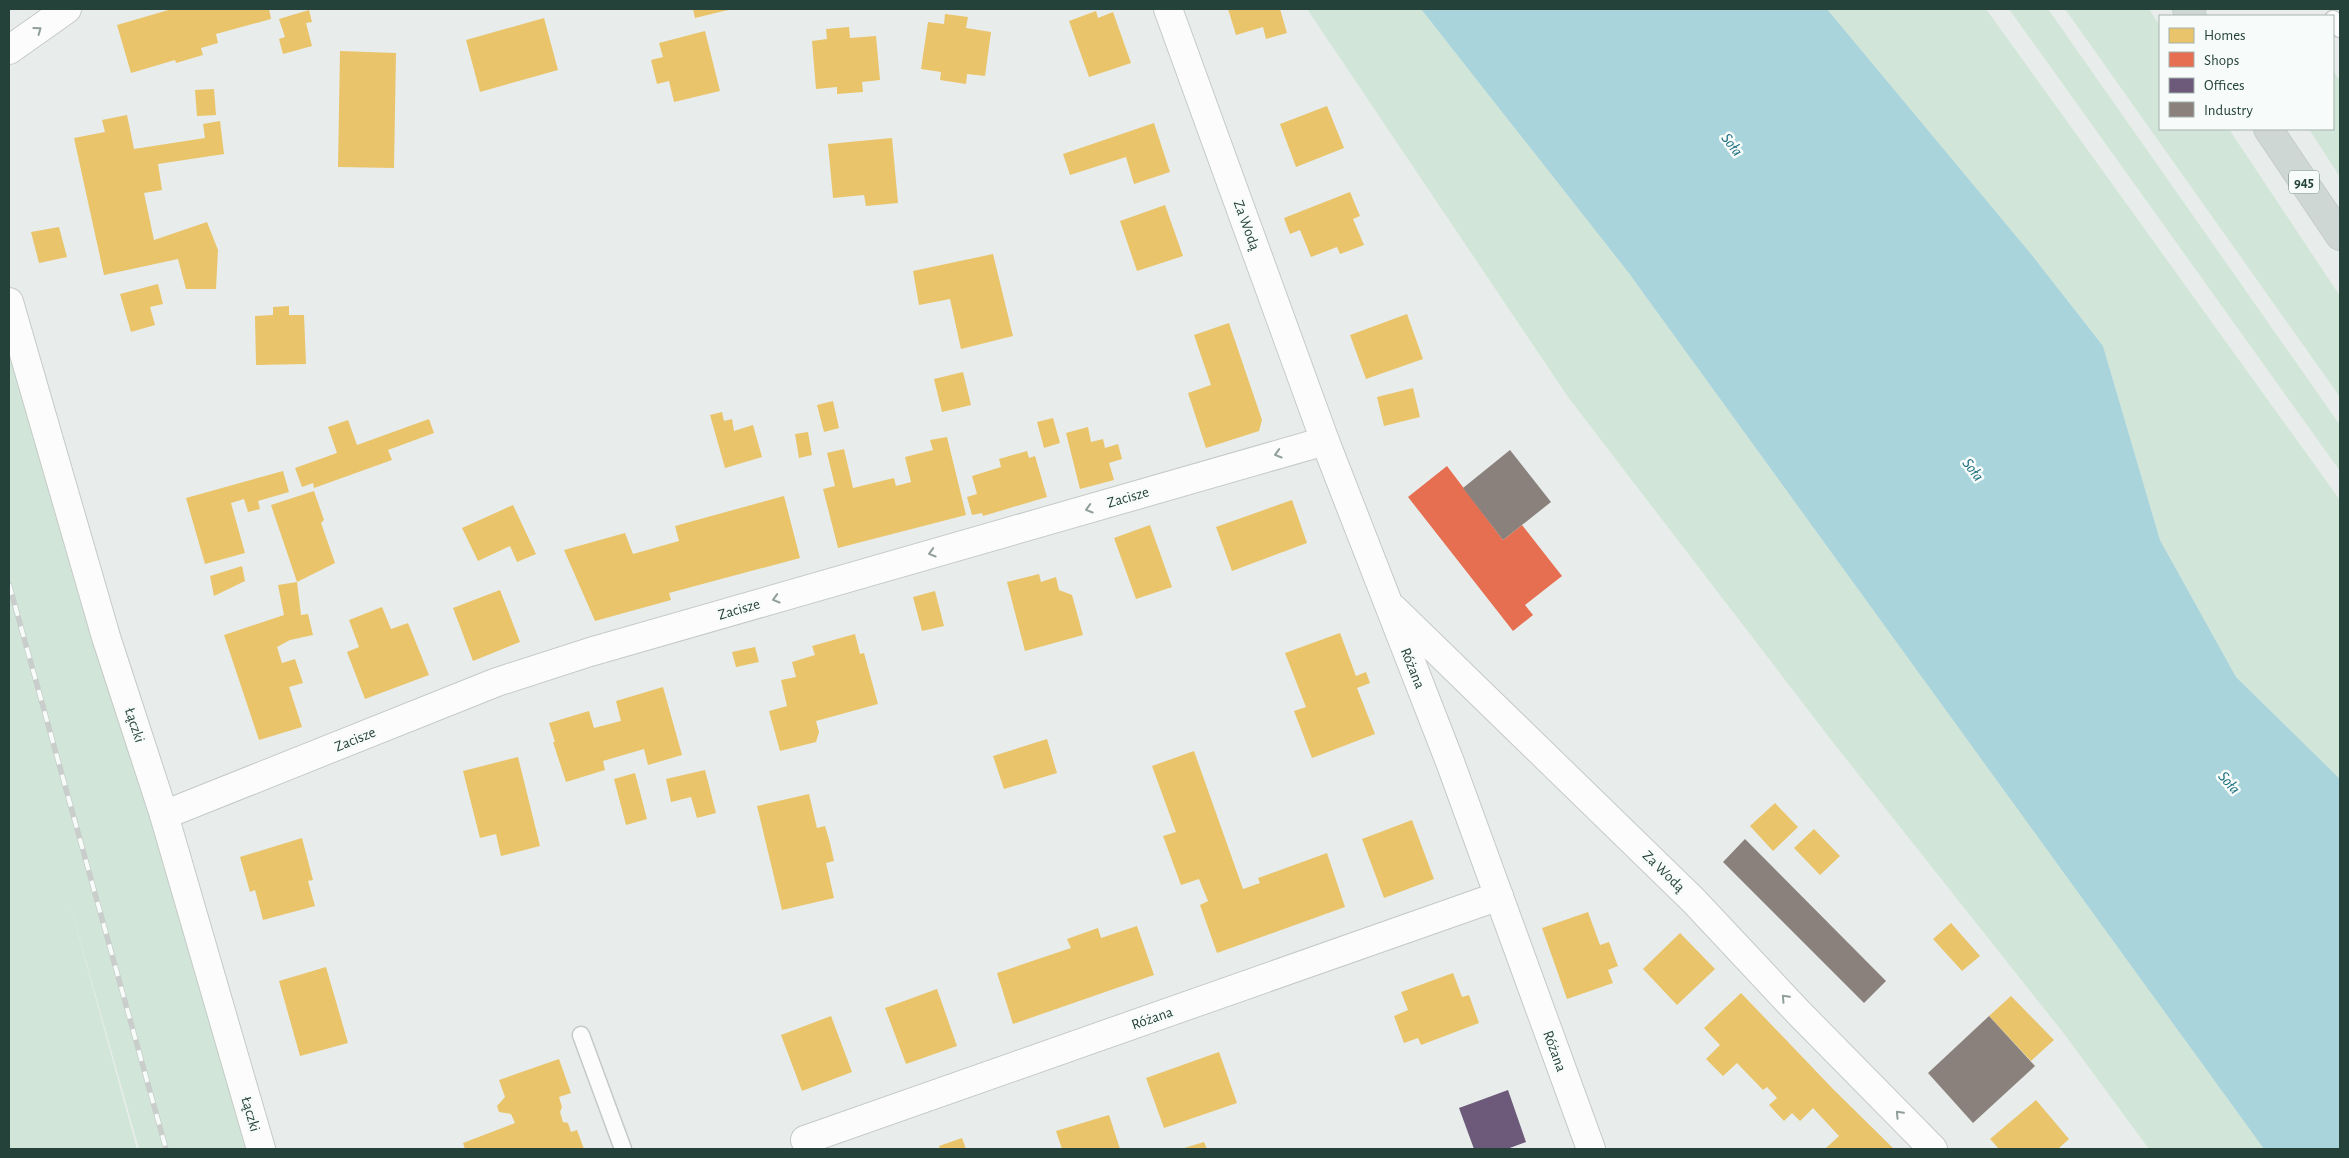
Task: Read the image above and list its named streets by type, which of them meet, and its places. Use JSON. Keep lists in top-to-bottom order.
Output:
{
  "streets": {
    "main road": ["945"],
    "street": [
      "Za Wodą",
      "Zacisze",
      "Różana",
      "Łączki"
    ]
  },
  "crossings": [
    ["Za Wodą", "Zacisze"],
    ["Za Wodą", "Różana"],
    ["Zacisze", "Różana"],
    ["Zacisze", "Łączki"]
  ],
  "one_way": ["Za Wodą", "Zacisze"],
  "water": ["Soła"],
  "legend": [
    "Homes",
    "Shops",
    "Offices",
    "Industry"
  ]
}
